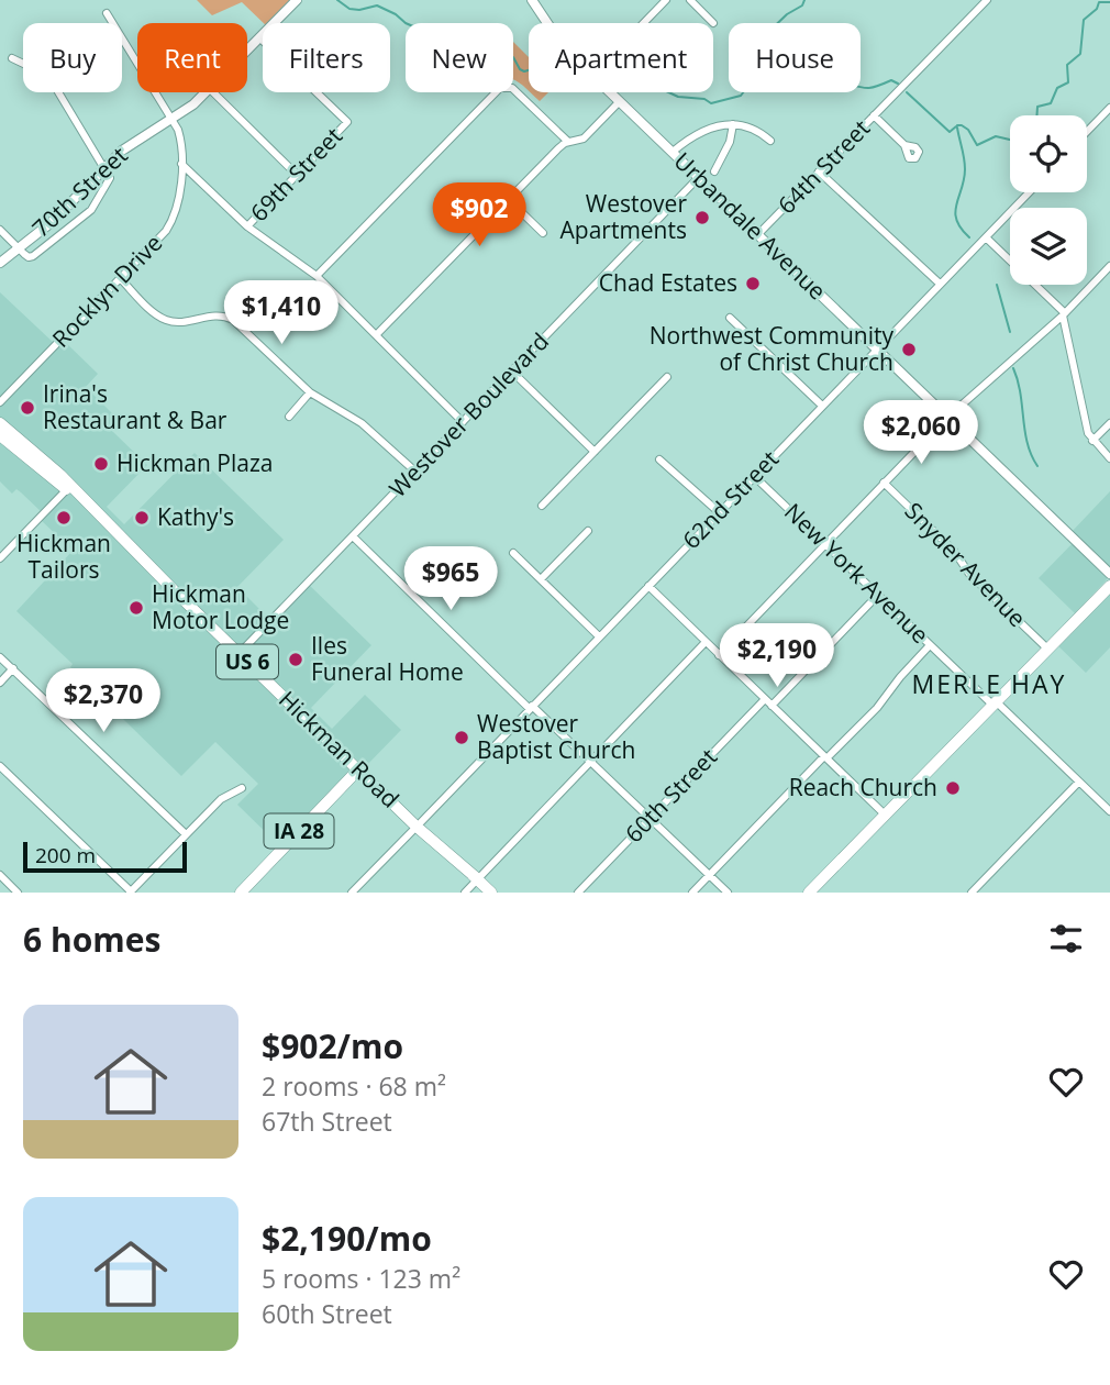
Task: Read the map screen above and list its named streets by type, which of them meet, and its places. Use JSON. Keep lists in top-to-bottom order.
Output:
{
  "streets": {
    "main road": ["US 6", "Hickman Road", "IA 28"],
    "street": [
      "64th Street",
      "69th Street",
      "70th Street",
      "Urbandale Avenue",
      "Rocklyn Drive",
      "Westover Boulevard",
      "62nd Street",
      "Snyder Avenue",
      "New York Avenue",
      "60th Street"
    ]
  },
  "crossings": [
    ["64th Street", "Urbandale Avenue"],
    ["69th Street", "70th Street"],
    ["70th Street", "Rocklyn Drive"],
    ["Urbandale Avenue", "Westover Boulevard"],
    ["Urbandale Avenue", "62nd Street"],
    ["Westover Boulevard", "Hickman Road"],
    ["62nd Street", "New York Avenue"],
    ["62nd Street", "Hickman Road"],
    ["New York Avenue", "60th Street"],
    ["Hickman Road", "IA 28"]
  ],
  "districts": ["MERLE HAY"],
  "places": [
    "Westover Apartments",
    "Chad Estates",
    "Northwest Community of Christ Church",
    "Irina's Restaurant & Bar",
    "Hickman Plaza",
    "Hickman Tailors",
    "Kathy's",
    "Hickman Motor Lodge",
    "Iles Funeral Home",
    "Westover Baptist Church",
    "Reach Church"
  ],
  "scale_bar": "200 m",
  "page": {
    "chip": [
      "Buy",
      "Rent",
      "Filters",
      "New",
      "Apartment",
      "House"
    ],
    "price": [
      "$902",
      "$1,410",
      "$2,060",
      "$965",
      "$2,190",
      "$2,370"
    ],
    "scale": "200 m",
    "heading": "6 homes",
    "list": [
      {
        "name": "$902/mo",
        "note": "2 rooms · 68 m² · 67th Street"
      },
      {
        "name": "$2,190/mo",
        "note": "5 rooms · 123 m² · 60th Street"
      }
    ]
  }
}
